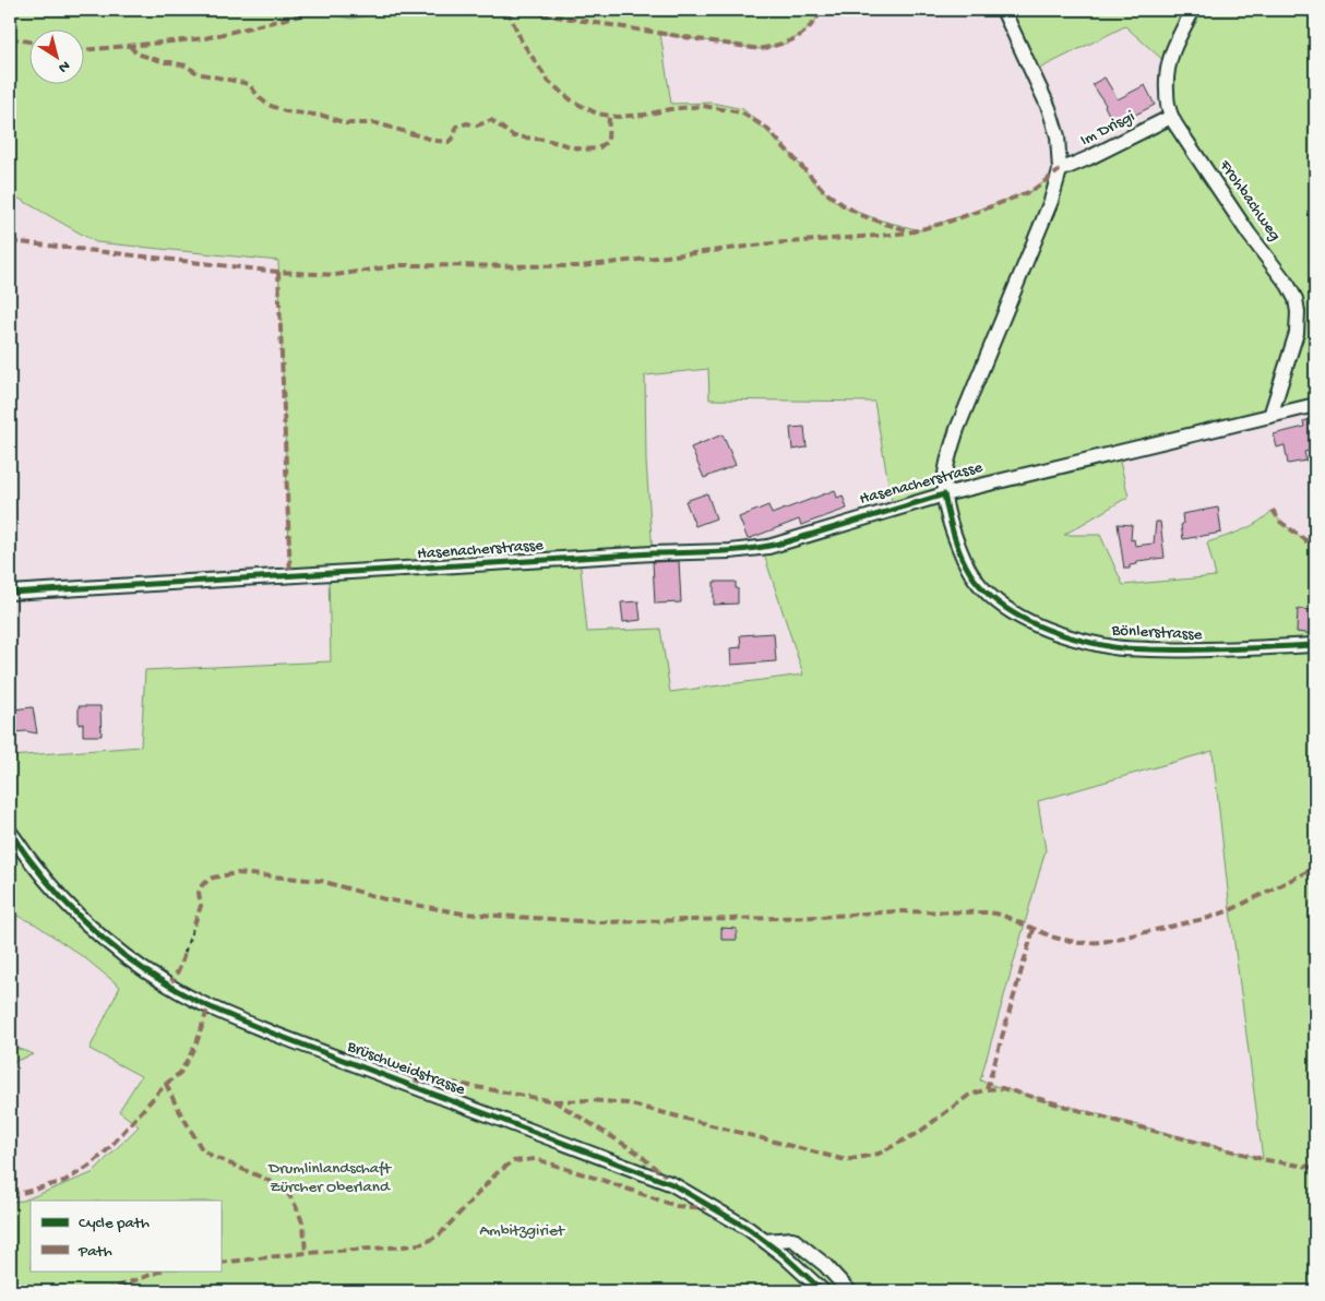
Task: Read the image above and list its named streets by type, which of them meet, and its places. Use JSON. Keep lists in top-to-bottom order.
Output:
{
  "streets": {
    "street": [
      "Im Drisgi",
      "Frohbachweg",
      "Hasenacherstrasse",
      "Bönlerstrasse",
      "Brüschweidstrasse"
    ]
  },
  "crossings": [
    ["Im Drisgi", "Frohbachweg"],
    ["Im Drisgi", "Bönlerstrasse"],
    ["Frohbachweg", "Hasenacherstrasse"],
    ["Hasenacherstrasse", "Bönlerstrasse"]
  ],
  "parks": ["Drumlinlandschaft Zürcher Oberland", "Ambitzgiriet"],
  "legend": ["Cycle path", "Path"],
  "north": "bottom right"
}
